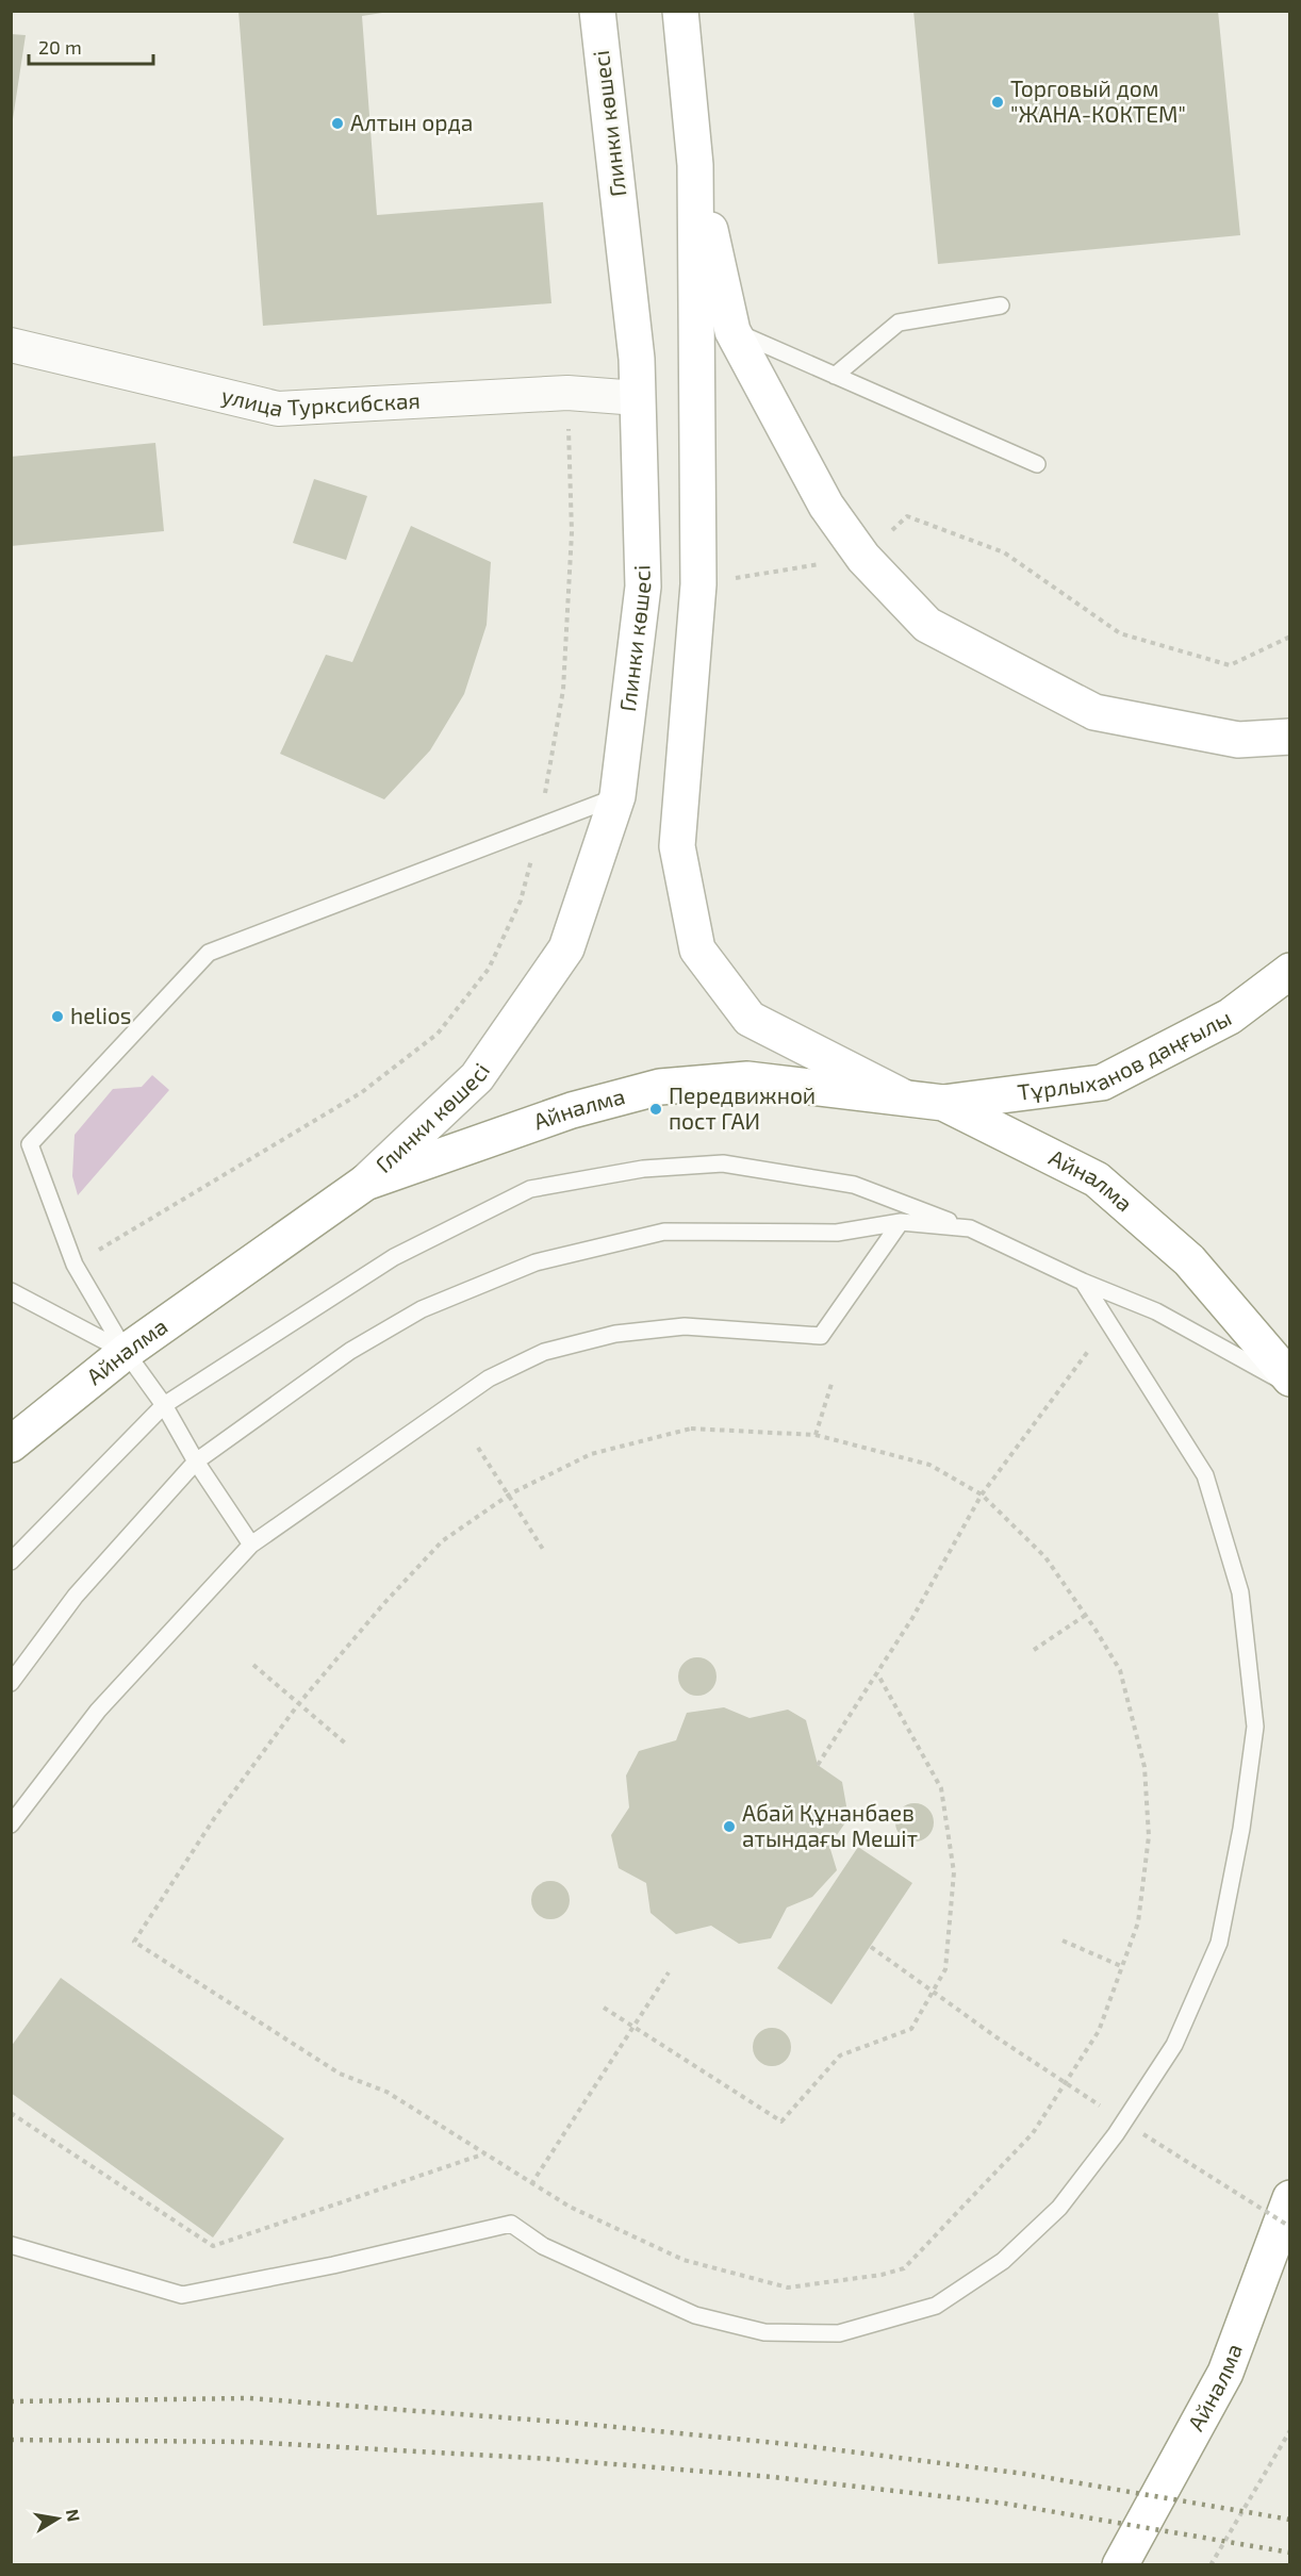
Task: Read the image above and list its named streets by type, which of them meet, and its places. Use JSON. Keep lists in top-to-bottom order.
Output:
{
  "streets": {
    "main road": ["Глинки көшесі", "Тұрлыханов даңғылы", "Айналма"],
    "street": ["улица Турксибская"]
  },
  "crossings": [
    ["Глинки көшесі", "улица Турксибская"],
    ["Глинки көшесі", "Айналма"],
    ["Тұрлыханов даңғылы", "Айналма"]
  ],
  "places": [
    "Торговый дом \"ЖАНА-КОКТЕМ\"",
    "Алтын орда",
    "helios",
    "Передвижной пост ГАИ",
    "Абай Құнанбаев атындағы Мешіт"
  ],
  "scale_bar": "20 m",
  "north": "right"
}
